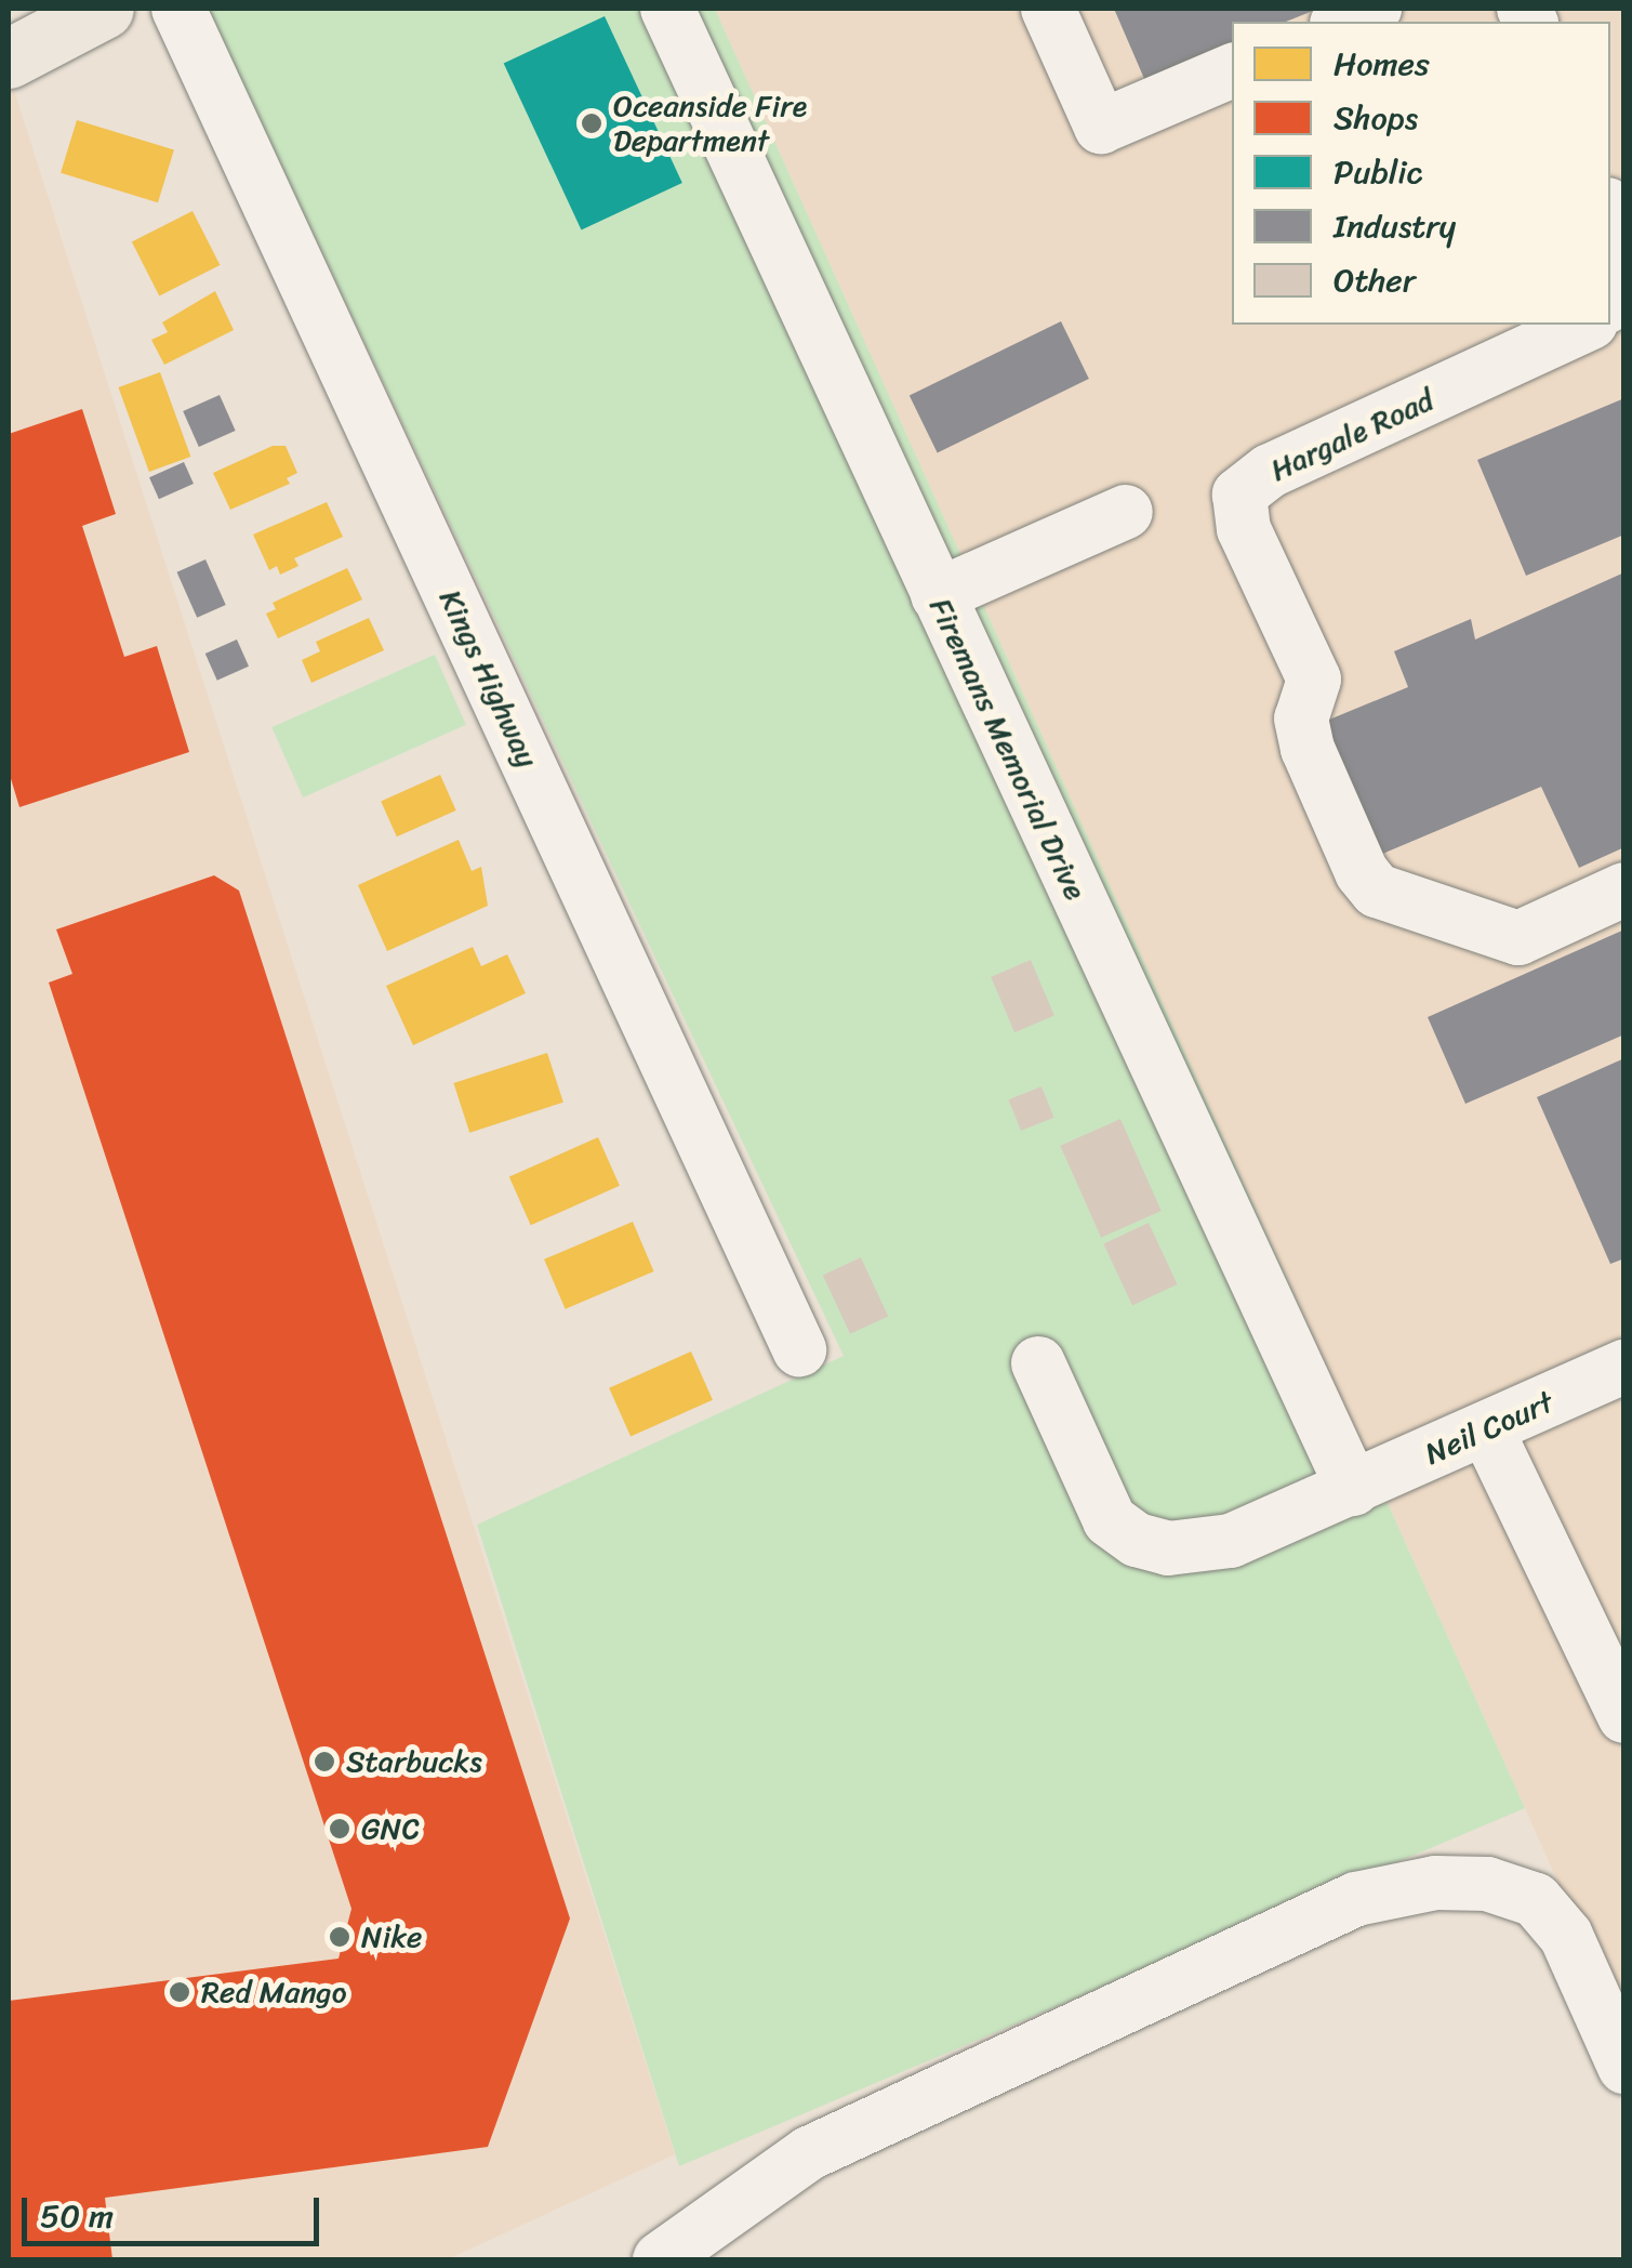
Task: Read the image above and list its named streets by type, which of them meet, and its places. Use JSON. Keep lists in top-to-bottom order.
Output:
{
  "streets": {
    "street": [
      "Hargale Road",
      "Kings Highway",
      "Firemans Memorial Drive",
      "Neil Court"
    ]
  },
  "crossings": [
    ["Firemans Memorial Drive", "Neil Court"]
  ],
  "places": [
    "Oceanside Fire Department",
    "Starbucks",
    "GNC",
    "Nike",
    "Red Mango"
  ],
  "legend": [
    "Homes",
    "Shops",
    "Public",
    "Industry",
    "Other"
  ],
  "scale_bar": "50 m"
}
